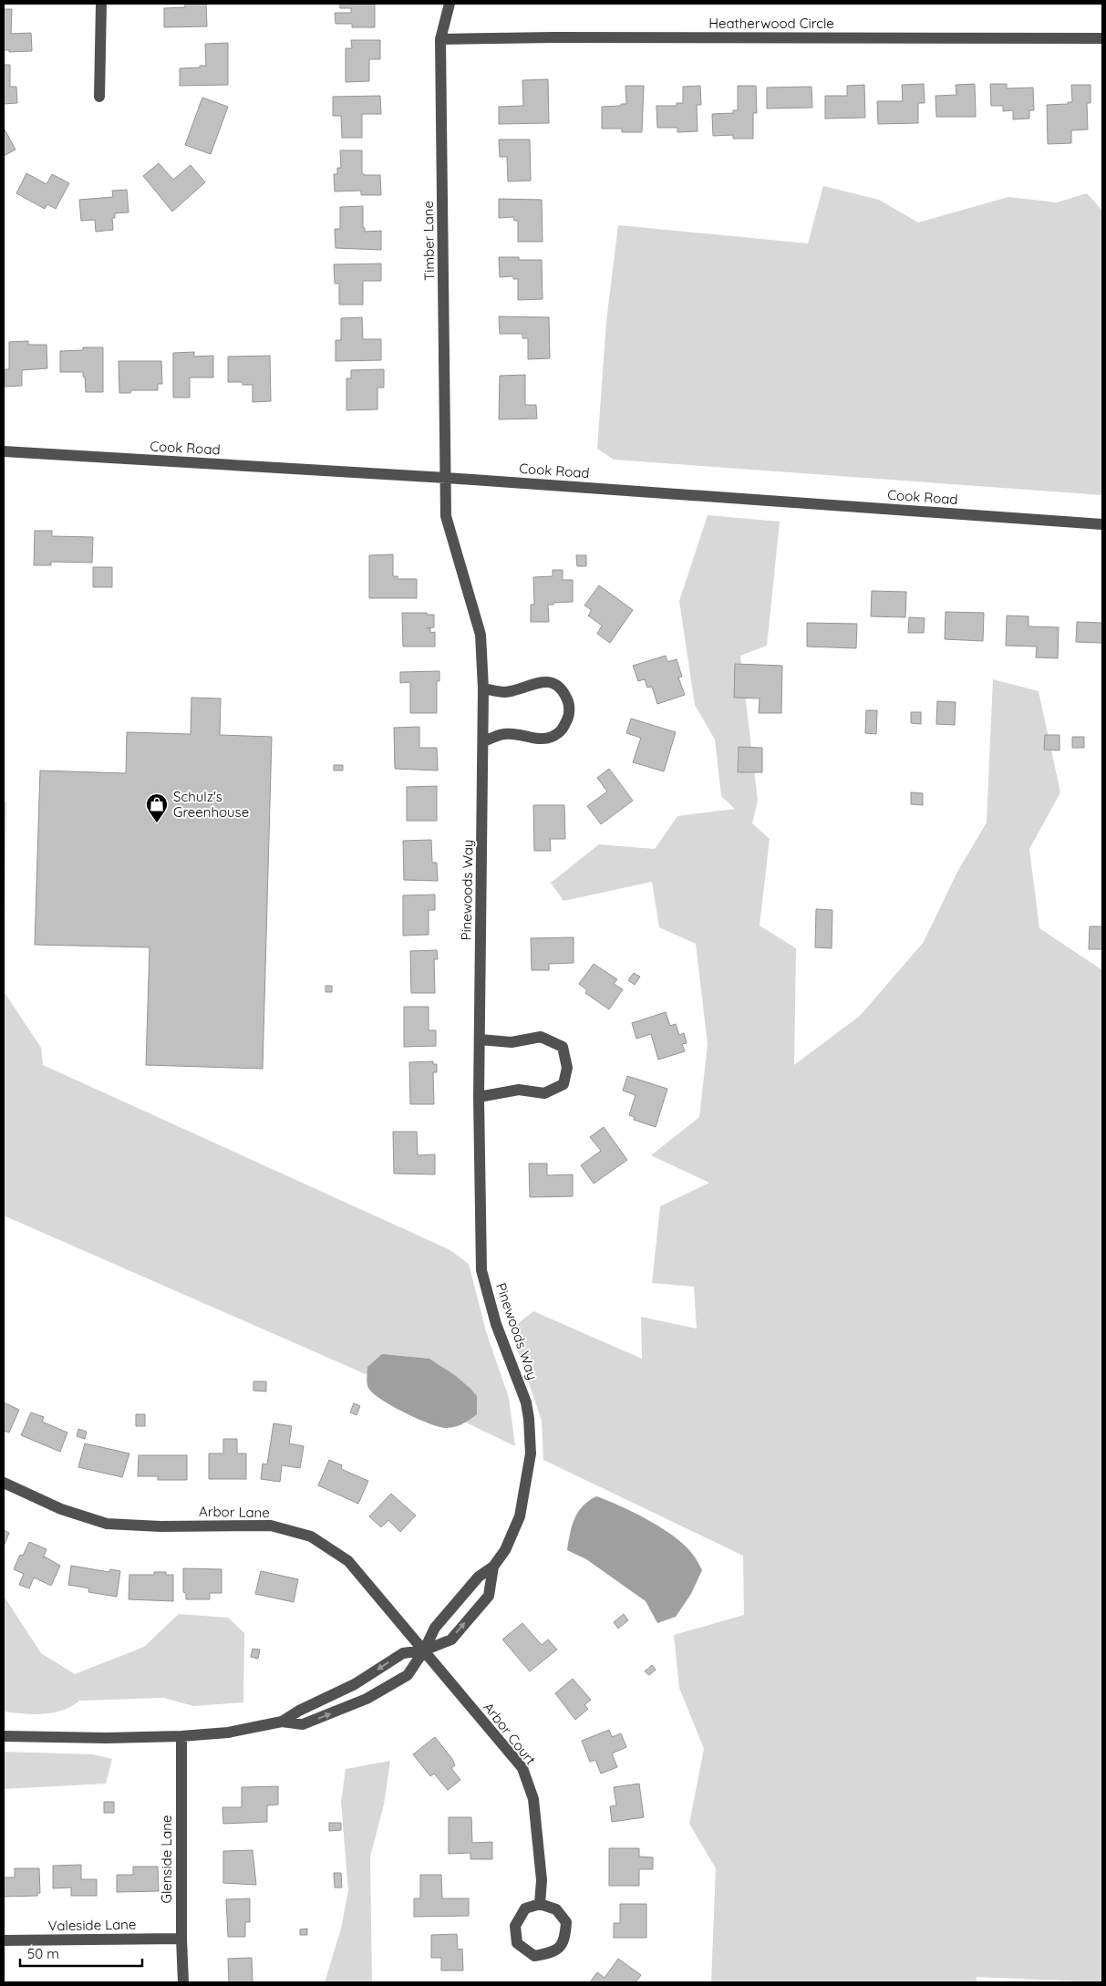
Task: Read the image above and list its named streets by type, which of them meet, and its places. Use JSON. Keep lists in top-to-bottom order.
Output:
{
  "streets": {
    "street": [
      "Heatherwood Circle",
      "Timber Lane",
      "Cook Road",
      "Pinewoods Way",
      "Arbor Lane",
      "Arbor Court",
      "Glenside Lane",
      "Valeside Lane"
    ]
  },
  "crossings": [
    ["Heatherwood Circle", "Timber Lane"],
    ["Timber Lane", "Cook Road"],
    ["Timber Lane", "Pinewoods Way"],
    ["Cook Road", "Pinewoods Way"],
    ["Pinewoods Way", "Arbor Lane"],
    ["Pinewoods Way", "Arbor Court"],
    ["Pinewoods Way", "Glenside Lane"],
    ["Arbor Lane", "Arbor Court"],
    ["Glenside Lane", "Valeside Lane"]
  ],
  "places": {
    "shop": ["Schulz's Greenhouse"]
  },
  "scale_bar": "50 m"
}
